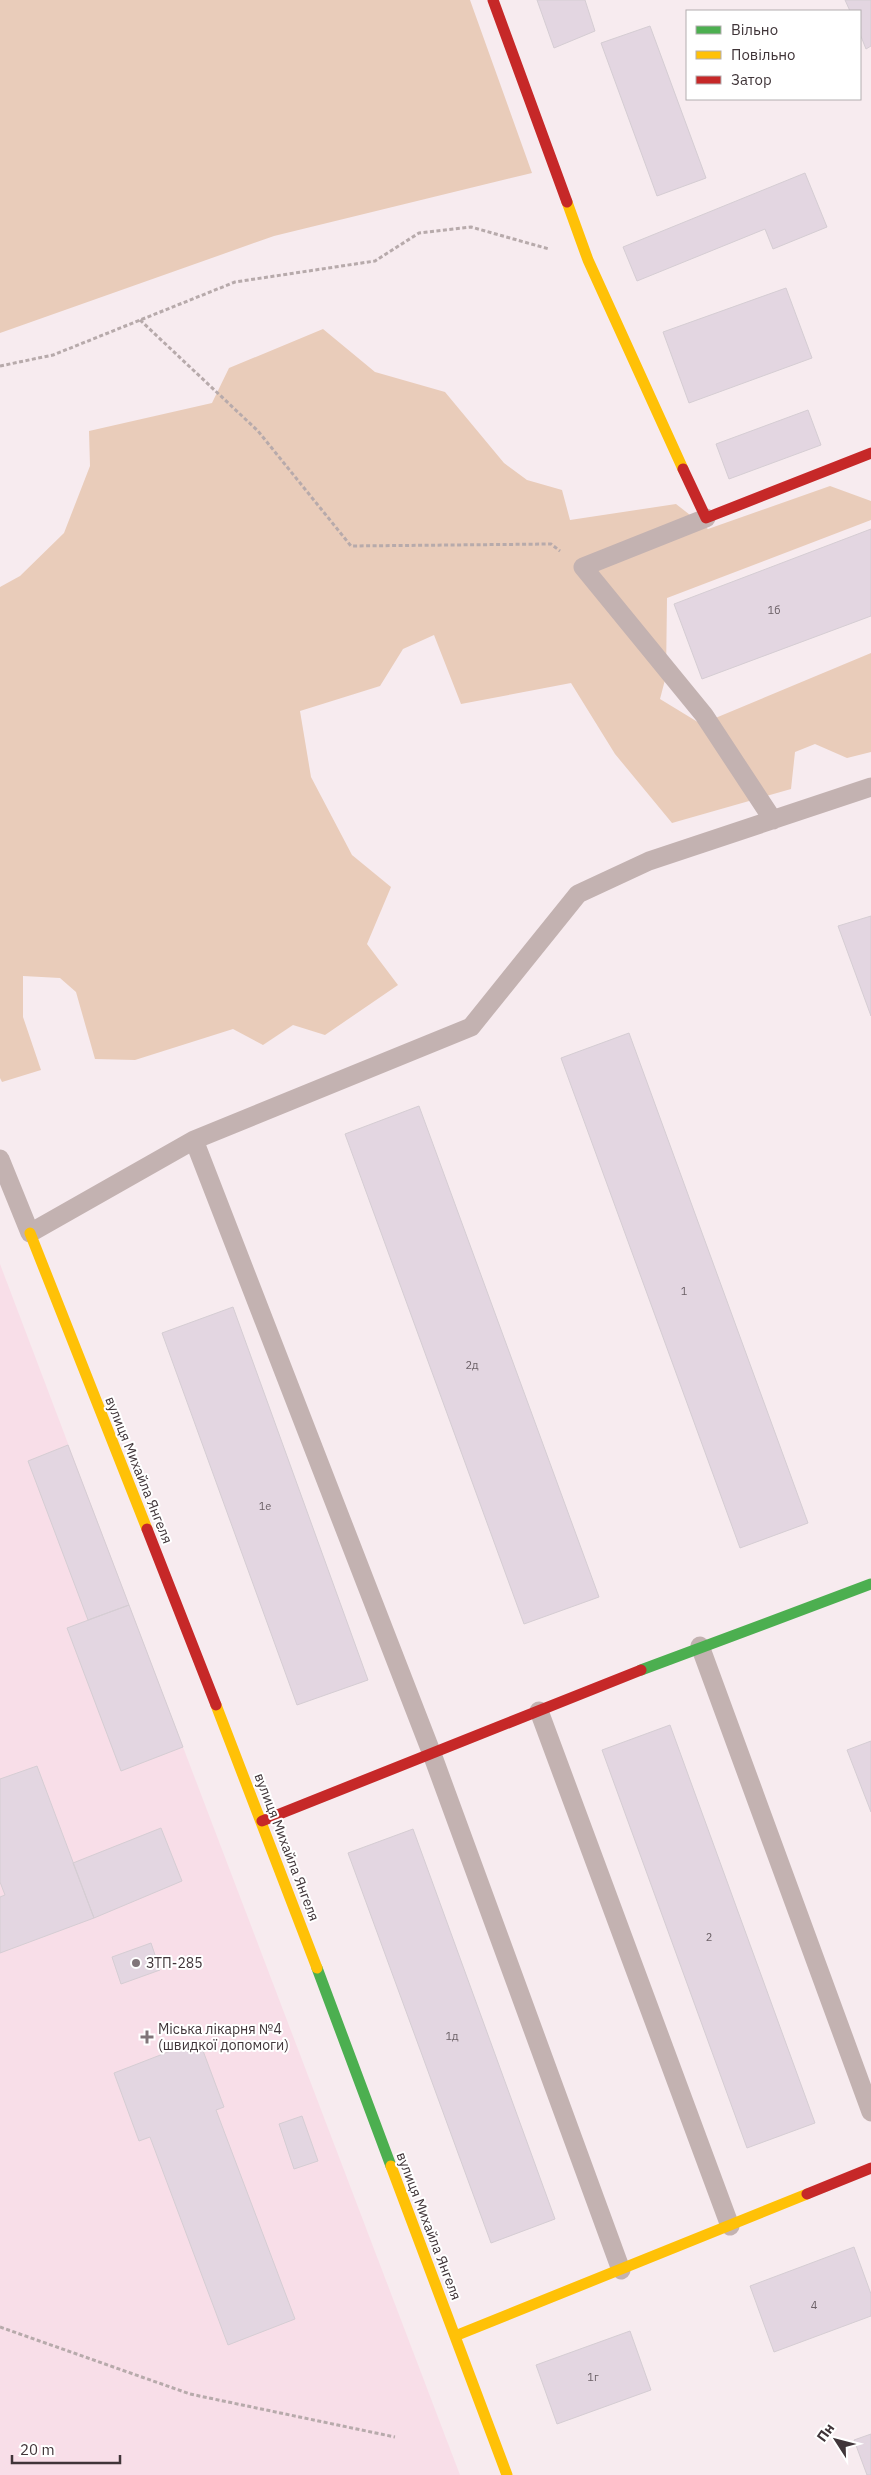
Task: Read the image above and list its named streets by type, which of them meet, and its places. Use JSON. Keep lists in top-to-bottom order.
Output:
{
  "streets": {
    "street": ["вулиця Михайла Янгеля"]
  },
  "places": {
    "other": ["ЗТП-285"],
    "health": ["Міська лікарня №4 (швидкої допомоги)"]
  },
  "house_numbers": [
    "1б",
    "1",
    "2д",
    "1е",
    "2",
    "1д",
    "4",
    "1г"
  ],
  "legend": ["Вільно", "Повільно", "Затор"],
  "scale_bar": "20 m",
  "north": "top left"
}
